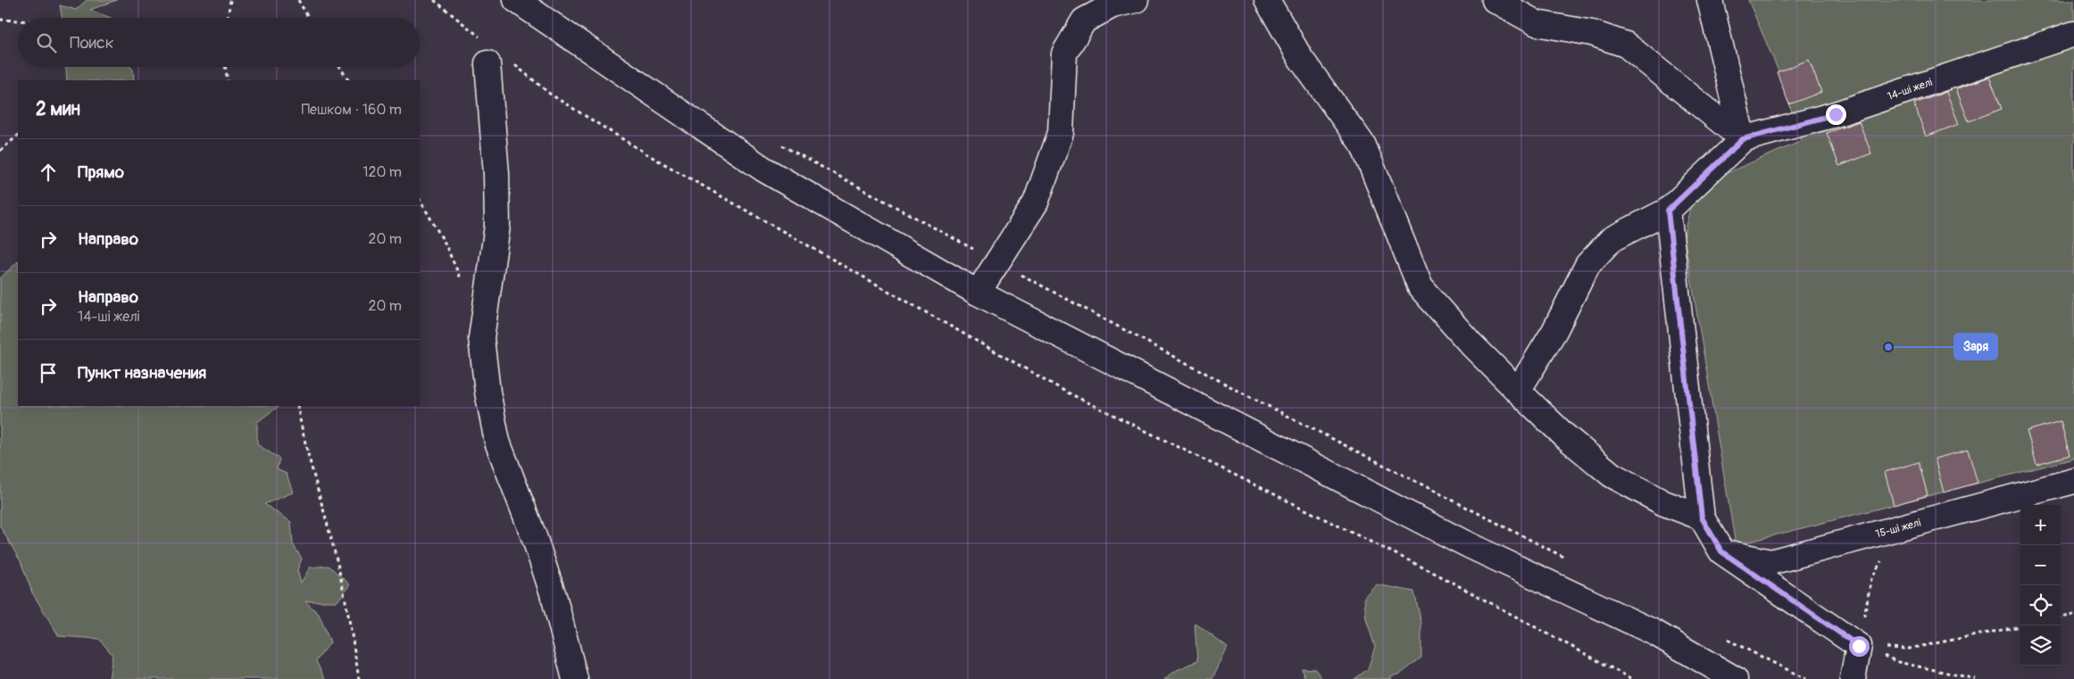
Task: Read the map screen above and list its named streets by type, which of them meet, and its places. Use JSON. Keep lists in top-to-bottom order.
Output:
{
  "streets": {
    "street": ["14-ші желі", "15-ші желі"]
  },
  "places": ["Заря"],
  "page": {
    "search": "Поиск",
    "heading": ["2 мин", "Пешком · 160 m"],
    "list": [
      ["Прямо", "120 m"],
      ["Направо", "20 m"],
      ["Направо", "14-ші желі", "20 m"],
      "Пункт назначения"
    ],
    "map_buttons": ["+", "−"]
  }
}
